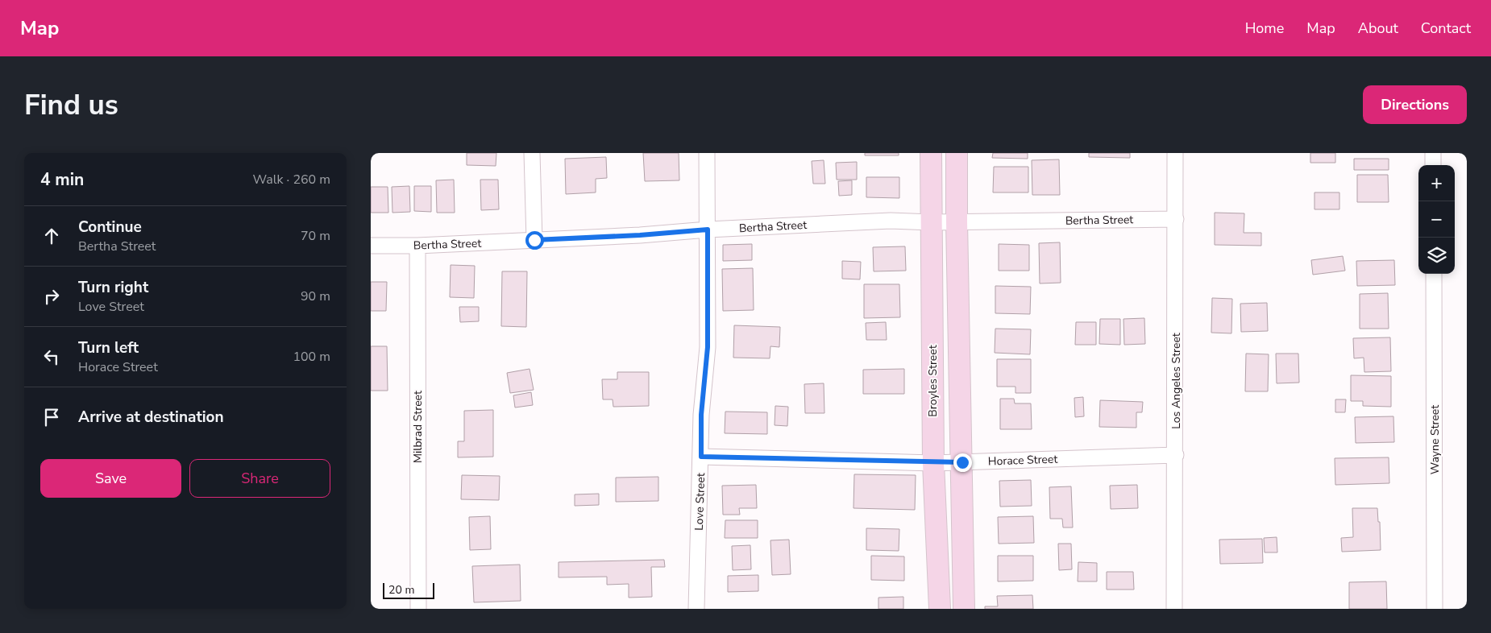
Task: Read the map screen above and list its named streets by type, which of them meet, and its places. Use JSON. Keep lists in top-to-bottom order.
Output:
{
  "streets": {
    "main road": ["Broyles Street"],
    "street": [
      "Bertha Street",
      "Los Angeles Street",
      "Milbrad Street",
      "Wayne Street",
      "Horace Street",
      "Love Street"
    ]
  },
  "crossings": [
    ["Bertha Street", "Broyles Street"],
    ["Bertha Street", "Los Angeles Street"],
    ["Bertha Street", "Milbrad Street"],
    ["Bertha Street", "Love Street"],
    ["Broyles Street", "Horace Street"],
    ["Los Angeles Street", "Horace Street"],
    ["Horace Street", "Love Street"]
  ],
  "scale_bar": "20 m",
  "page": {
    "header": "Map",
    "nav": [
      "Home",
      "Map",
      "About",
      "Contact"
    ],
    "buttons": [
      "Directions",
      ["Save", "Share"]
    ],
    "title": "Find us",
    "heading": ["4 min", "Walk · 260 m"],
    "map_buttons": ["+", "−"],
    "list": [
      ["Continue", "Bertha Street", "70 m"],
      ["Turn right", "Love Street", "90 m"],
      ["Turn left", "Horace Street", "100 m"],
      "Arrive at destination"
    ],
    "scale": "20 m"
  }
}
